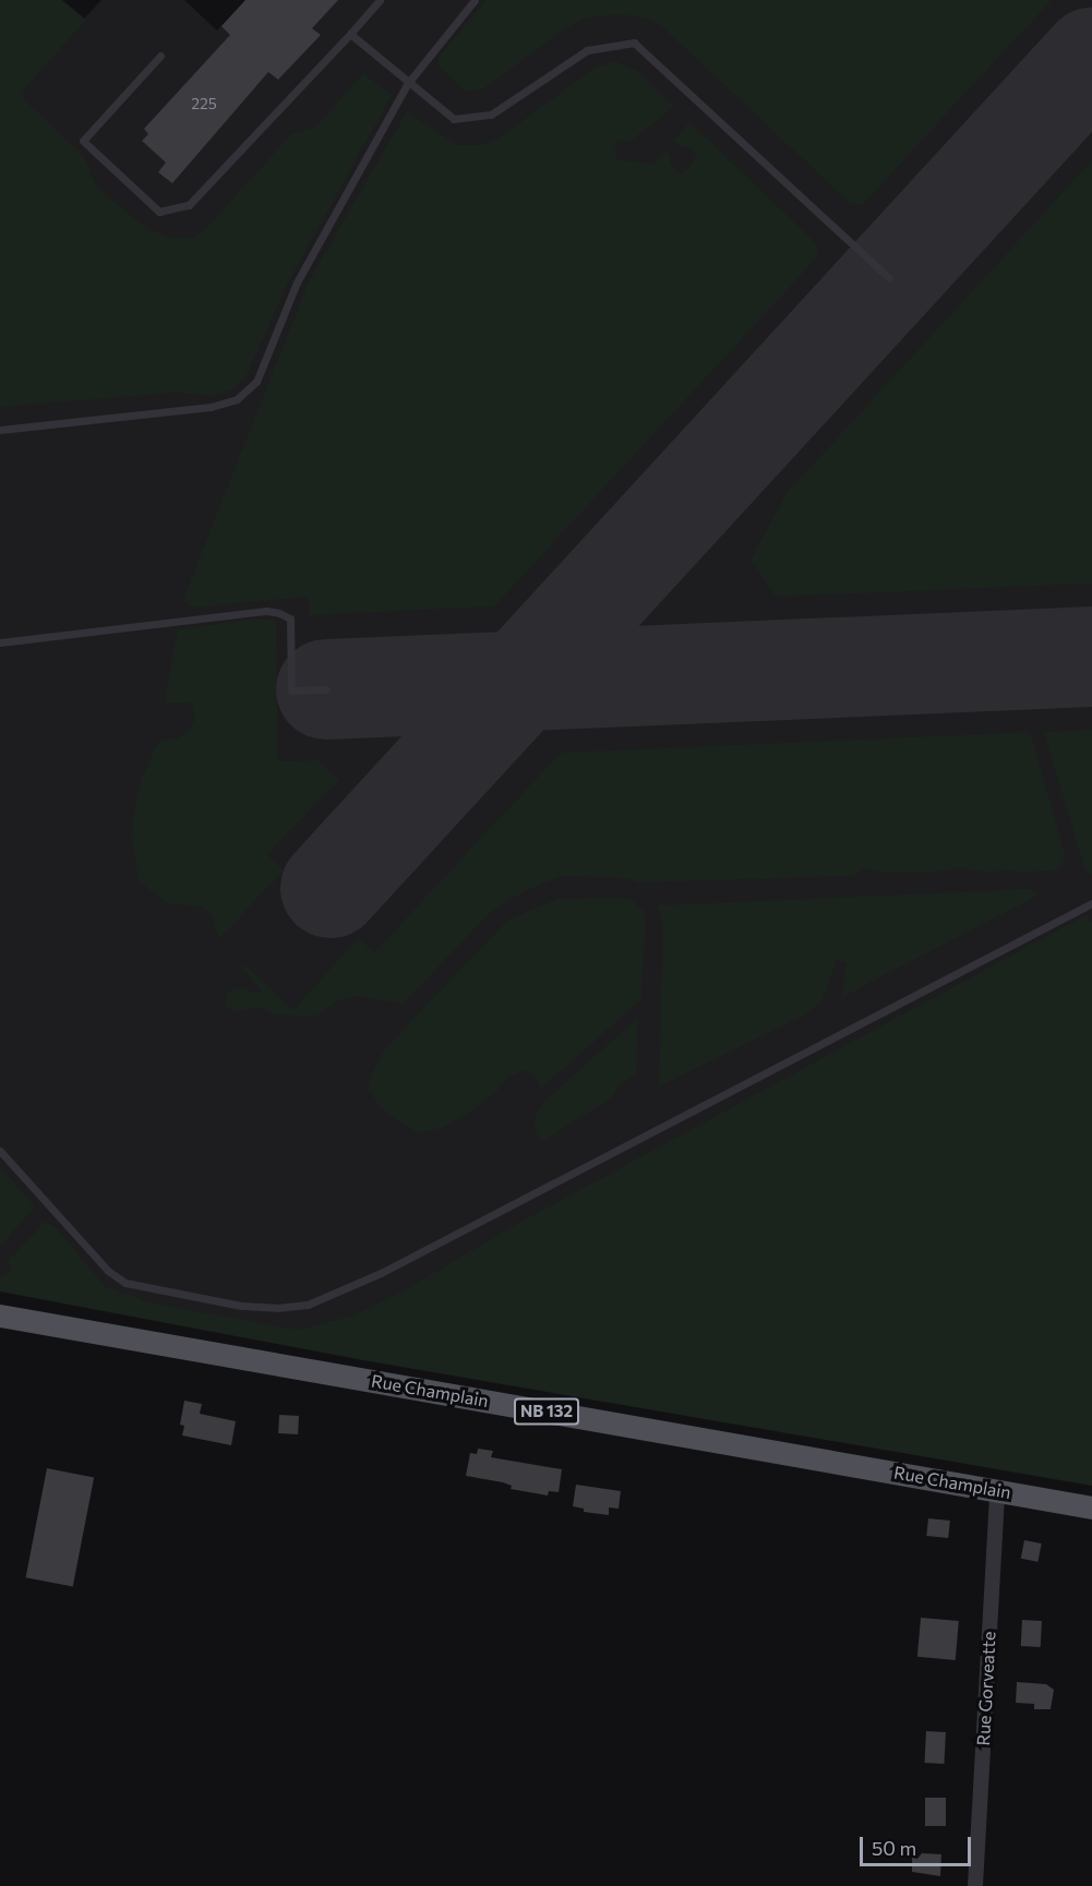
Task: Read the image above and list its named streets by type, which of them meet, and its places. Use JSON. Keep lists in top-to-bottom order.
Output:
{
  "streets": {
    "main road": ["Rue Champlain", "NB 132"],
    "street": ["Rue Gorveatte"]
  },
  "crossings": [
    ["Rue Champlain", "Rue Gorveatte"]
  ],
  "house_numbers": ["225"],
  "scale_bar": "50 m"
}
